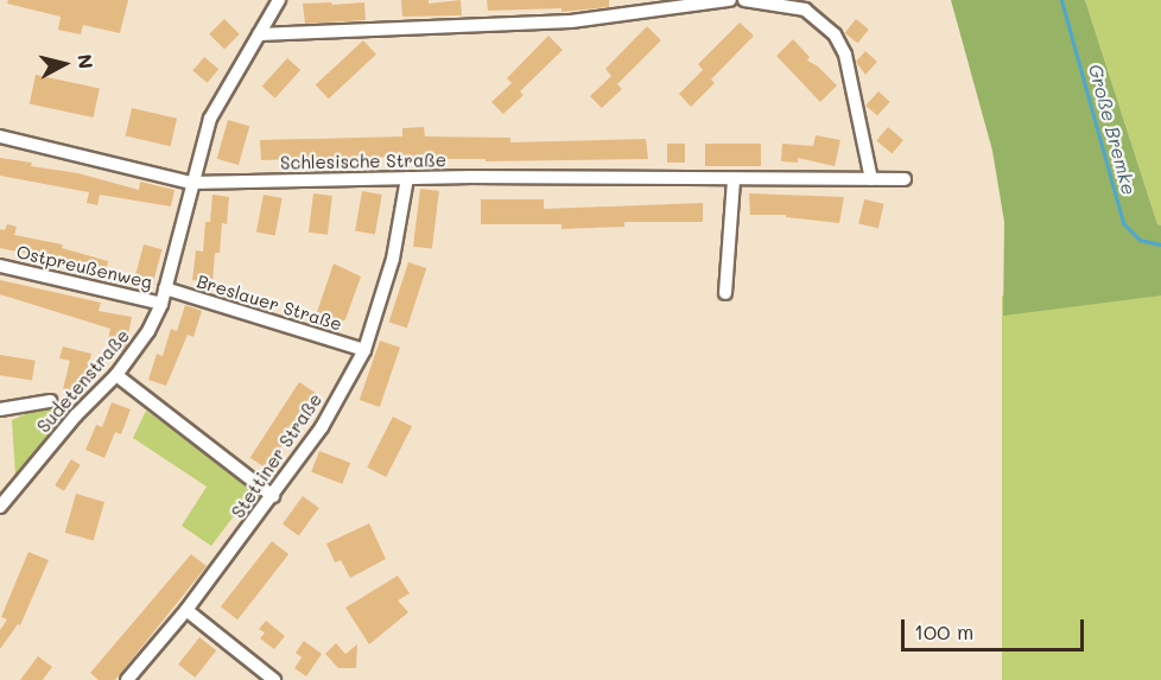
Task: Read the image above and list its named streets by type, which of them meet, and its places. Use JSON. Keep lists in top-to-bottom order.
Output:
{
  "streets": {
    "street": [
      "Schlesische Straße",
      "Ostpreußenweg",
      "Breslauer Straße",
      "Sudetenstraße",
      "Stettiner Straße"
    ]
  },
  "crossings": [
    ["Schlesische Straße", "Sudetenstraße"],
    ["Schlesische Straße", "Stettiner Straße"],
    ["Ostpreußenweg", "Sudetenstraße"],
    ["Breslauer Straße", "Sudetenstraße"],
    ["Breslauer Straße", "Stettiner Straße"]
  ],
  "water": ["Große Bremke"],
  "scale_bar": "100 m",
  "north": "right"
}
